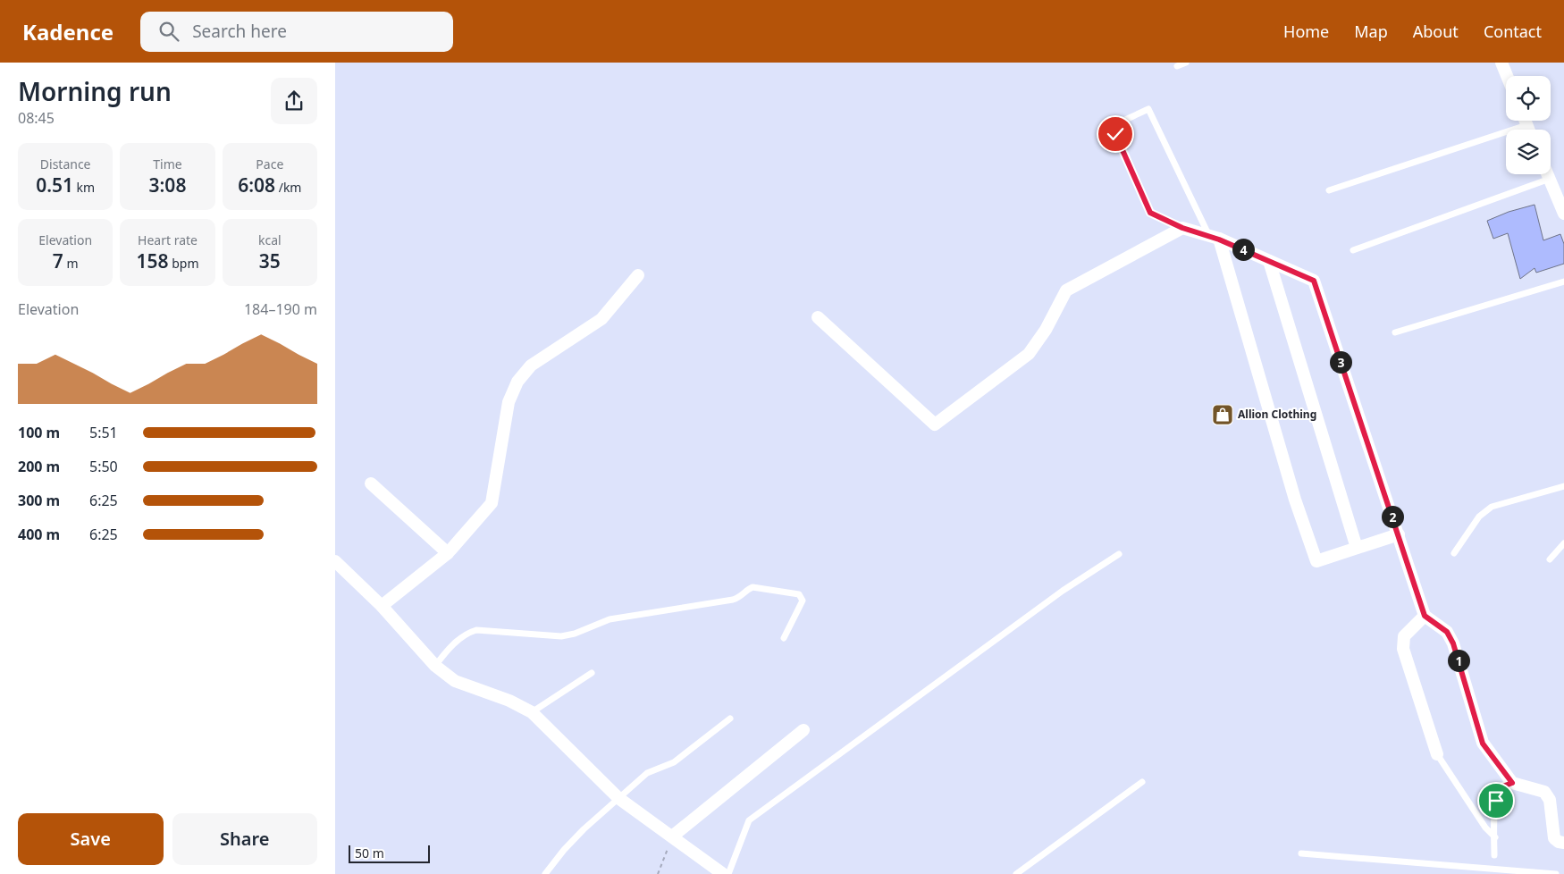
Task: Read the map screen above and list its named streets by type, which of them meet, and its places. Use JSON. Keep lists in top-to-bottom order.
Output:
{
  "places": {
    "shop": ["Allion Clothing"]
  },
  "scale_bar": "50 m",
  "page": {
    "header": "Kadence",
    "search": "Search here",
    "nav": [
      "Home",
      "Map",
      "About",
      "Contact"
    ],
    "heading": ["Morning run", "08:45"],
    "stats": [
      ["Distance", "0.51 km"],
      ["Time", "3:08"],
      ["Pace", "6:08 /km"],
      ["Elevation", "7 m"],
      ["Heart rate", "158 bpm"],
      ["kcal", "35"]
    ],
    "pins": [
      "4",
      "3",
      "2",
      "1"
    ],
    "chart": ["Elevation", "184–190 m"],
    "list": [
      {
        "name": "100 m",
        "note": "5:51"
      },
      {
        "name": "200 m",
        "note": "5:50"
      },
      {
        "name": "300 m",
        "note": "6:25"
      },
      {
        "name": "400 m",
        "note": "6:25"
      }
    ],
    "buttons": ["Save", "Share"],
    "scale": "50 m"
  }
}
